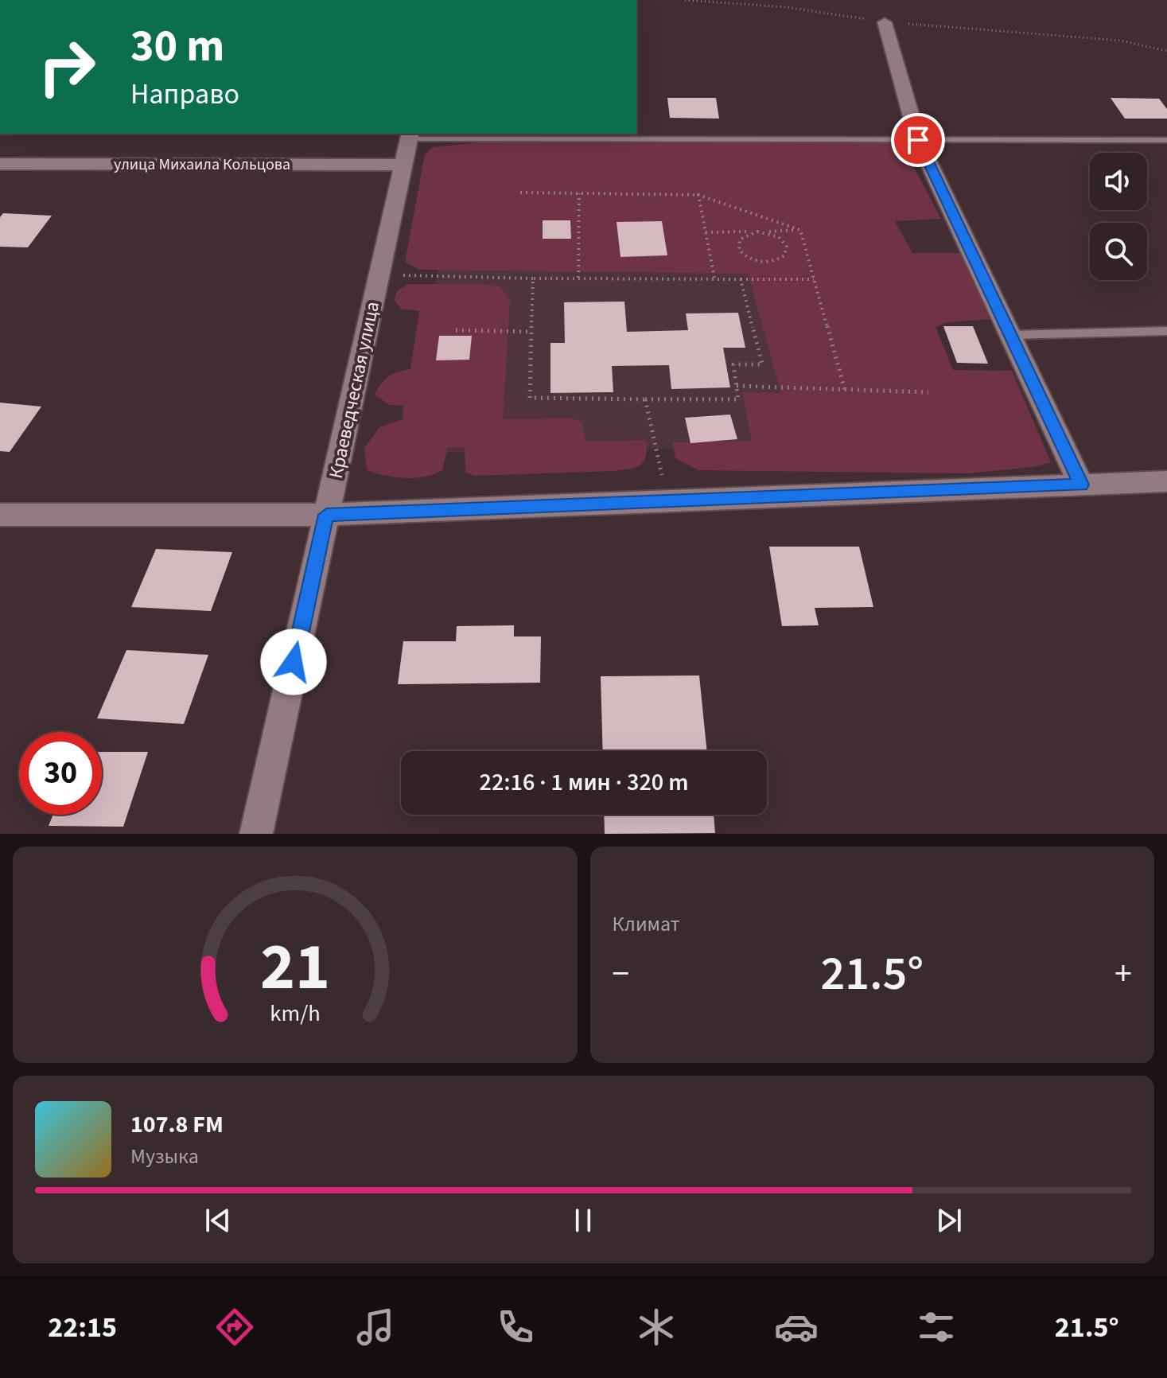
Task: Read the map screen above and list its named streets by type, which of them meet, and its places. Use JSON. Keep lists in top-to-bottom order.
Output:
{
  "streets": {
    "street": ["улица Михаила Кольцова", "Краеведческая улица"]
  },
  "crossings": [
    ["улица Михаила Кольцова", "Краеведческая улица"]
  ],
  "page": {
    "turn": ["30 m", "Направо"],
    "limit": "30",
    "trip": "22:16 · 1 мин · 320 m",
    "tile": "Климат",
    "heat": ["−", "21.5°", "+"],
    "song": ["107.8 FM", "Музыка"],
    "tabs": ["22:15", "21.5°"],
    "gauge": ["21", "km/h"]
  }
}
